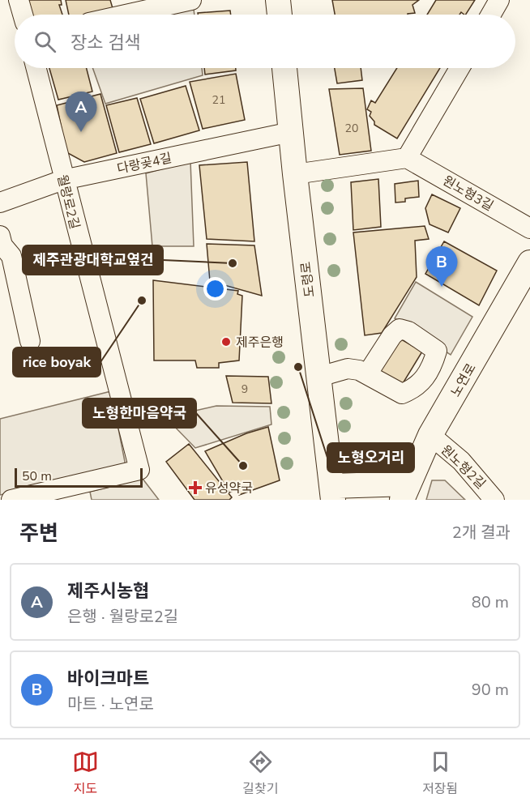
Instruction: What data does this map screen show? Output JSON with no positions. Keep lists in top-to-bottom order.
{
  "streets": {
    "main road": ["도령로", "노연로"],
    "street": [
      "다랑곶4길",
      "원노형3길",
      "월랑로2길",
      "원노형2길"
    ]
  },
  "crossings": [
    ["다랑곶4길", "월랑로2길"],
    ["다랑곶4길", "도령로"],
    ["노연로", "원노형2길"]
  ],
  "places": {
    "other": [
      "제주관광대학교옆건",
      "rice boyak",
      "제주은행",
      "노형오거리",
      "노형한마음약국"
    ],
    "health": ["유성약국"]
  },
  "house_numbers": ["21", "20", "9"],
  "scale_bar": "50 m",
  "page": {
    "search": "장소 검색",
    "pins": ["A", "B"],
    "scale": "50 m",
    "heading": ["주변", "2개 결과"],
    "list": [
      {
        "mark": "A",
        "name": "제주시농협",
        "note": "은행 · 월랑로2길",
        "value": "80 m"
      },
      {
        "mark": "B",
        "name": "바이크마트",
        "note": "마트 · 노연로",
        "value": "90 m"
      }
    ],
    "nav": ["지도", "길찾기", "저장됨"]
  }
}
